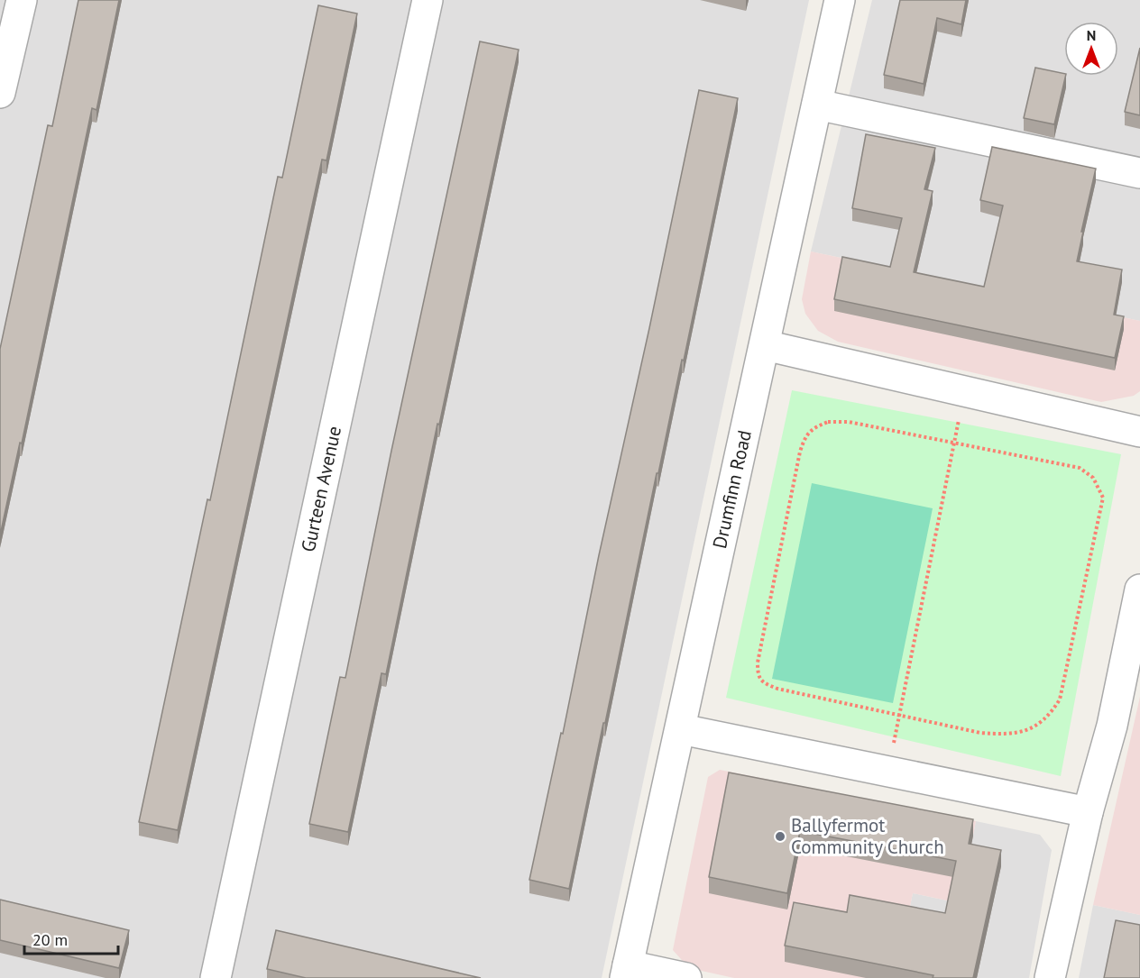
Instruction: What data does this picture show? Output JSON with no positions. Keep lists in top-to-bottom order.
{
  "streets": {
    "street": ["Drumfinn Road", "Gurteen Avenue"]
  },
  "places": ["Ballyfermot Community Church"],
  "scale_bar": "20 m",
  "north": "top"
}
